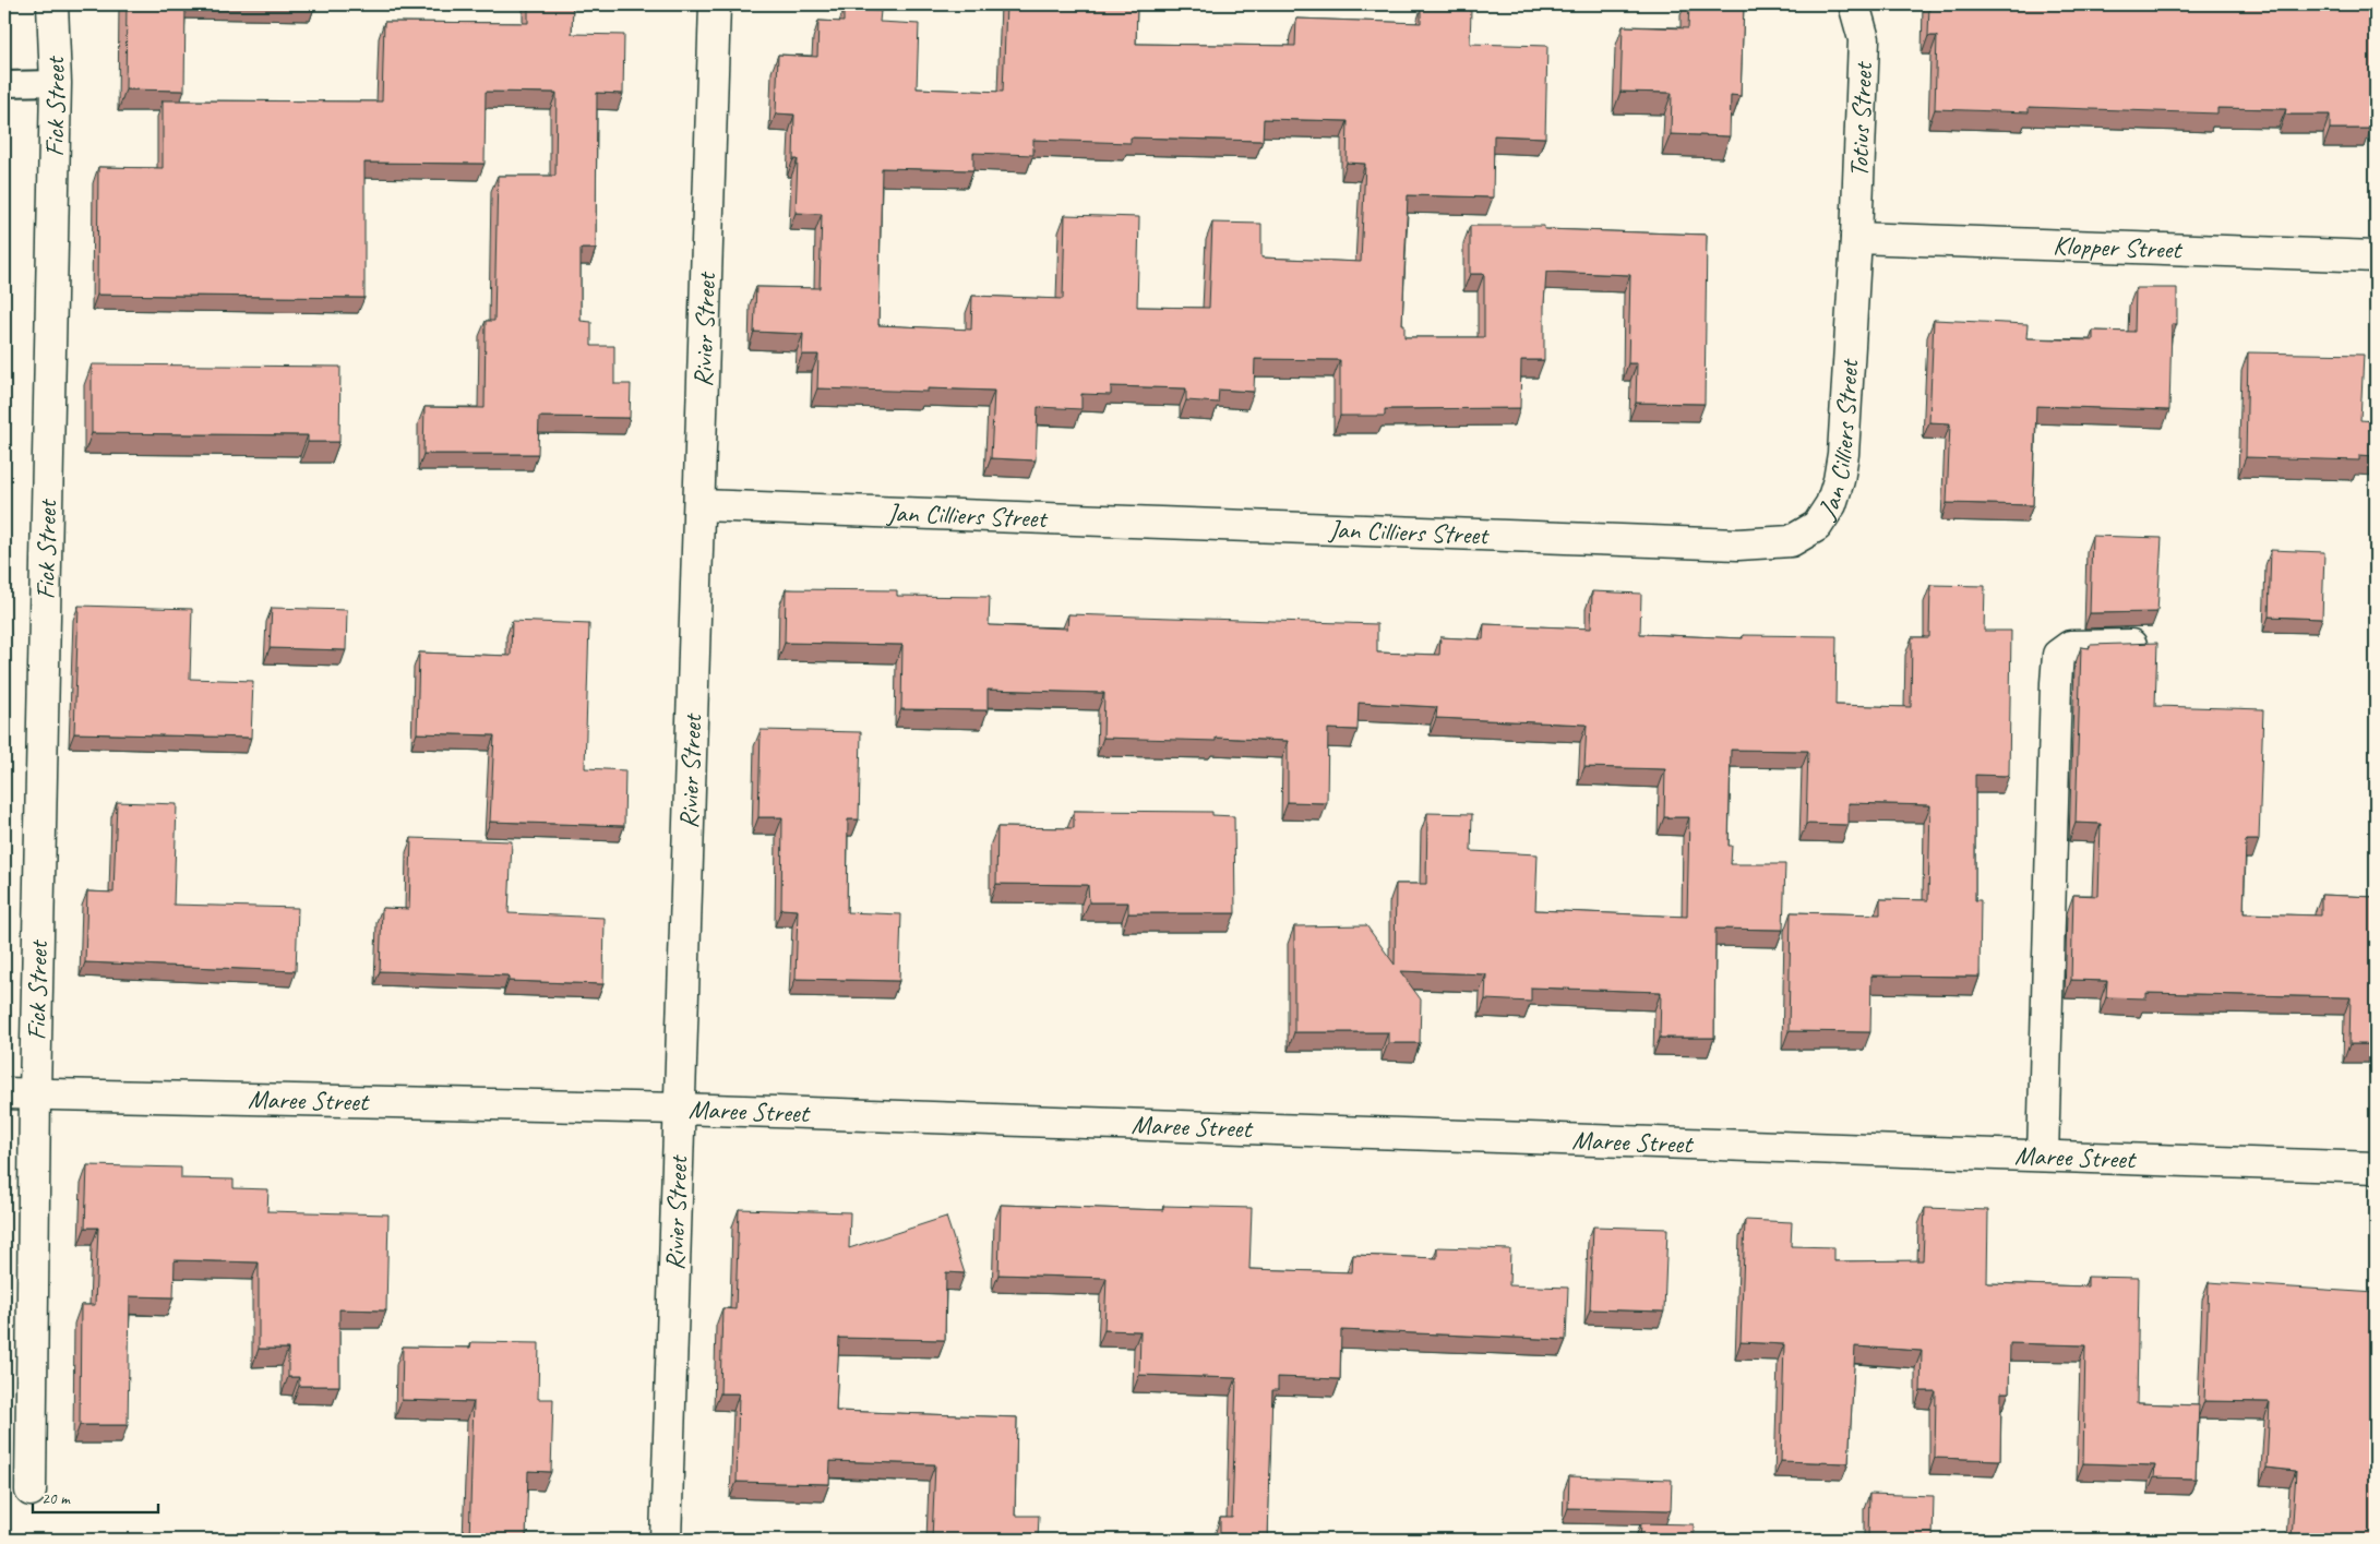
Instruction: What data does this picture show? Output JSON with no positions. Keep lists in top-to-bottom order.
{
  "streets": {
    "street": [
      "Fick Street",
      "Totius Street",
      "Klopper Street",
      "Rivier Street",
      "Jan Cilliers Street",
      "Maree Street"
    ]
  },
  "crossings": [
    ["Fick Street", "Maree Street"],
    ["Totius Street", "Klopper Street"],
    ["Totius Street", "Jan Cilliers Street"],
    ["Klopper Street", "Jan Cilliers Street"],
    ["Rivier Street", "Jan Cilliers Street"],
    ["Rivier Street", "Maree Street"]
  ],
  "scale_bar": "20 m"
}
